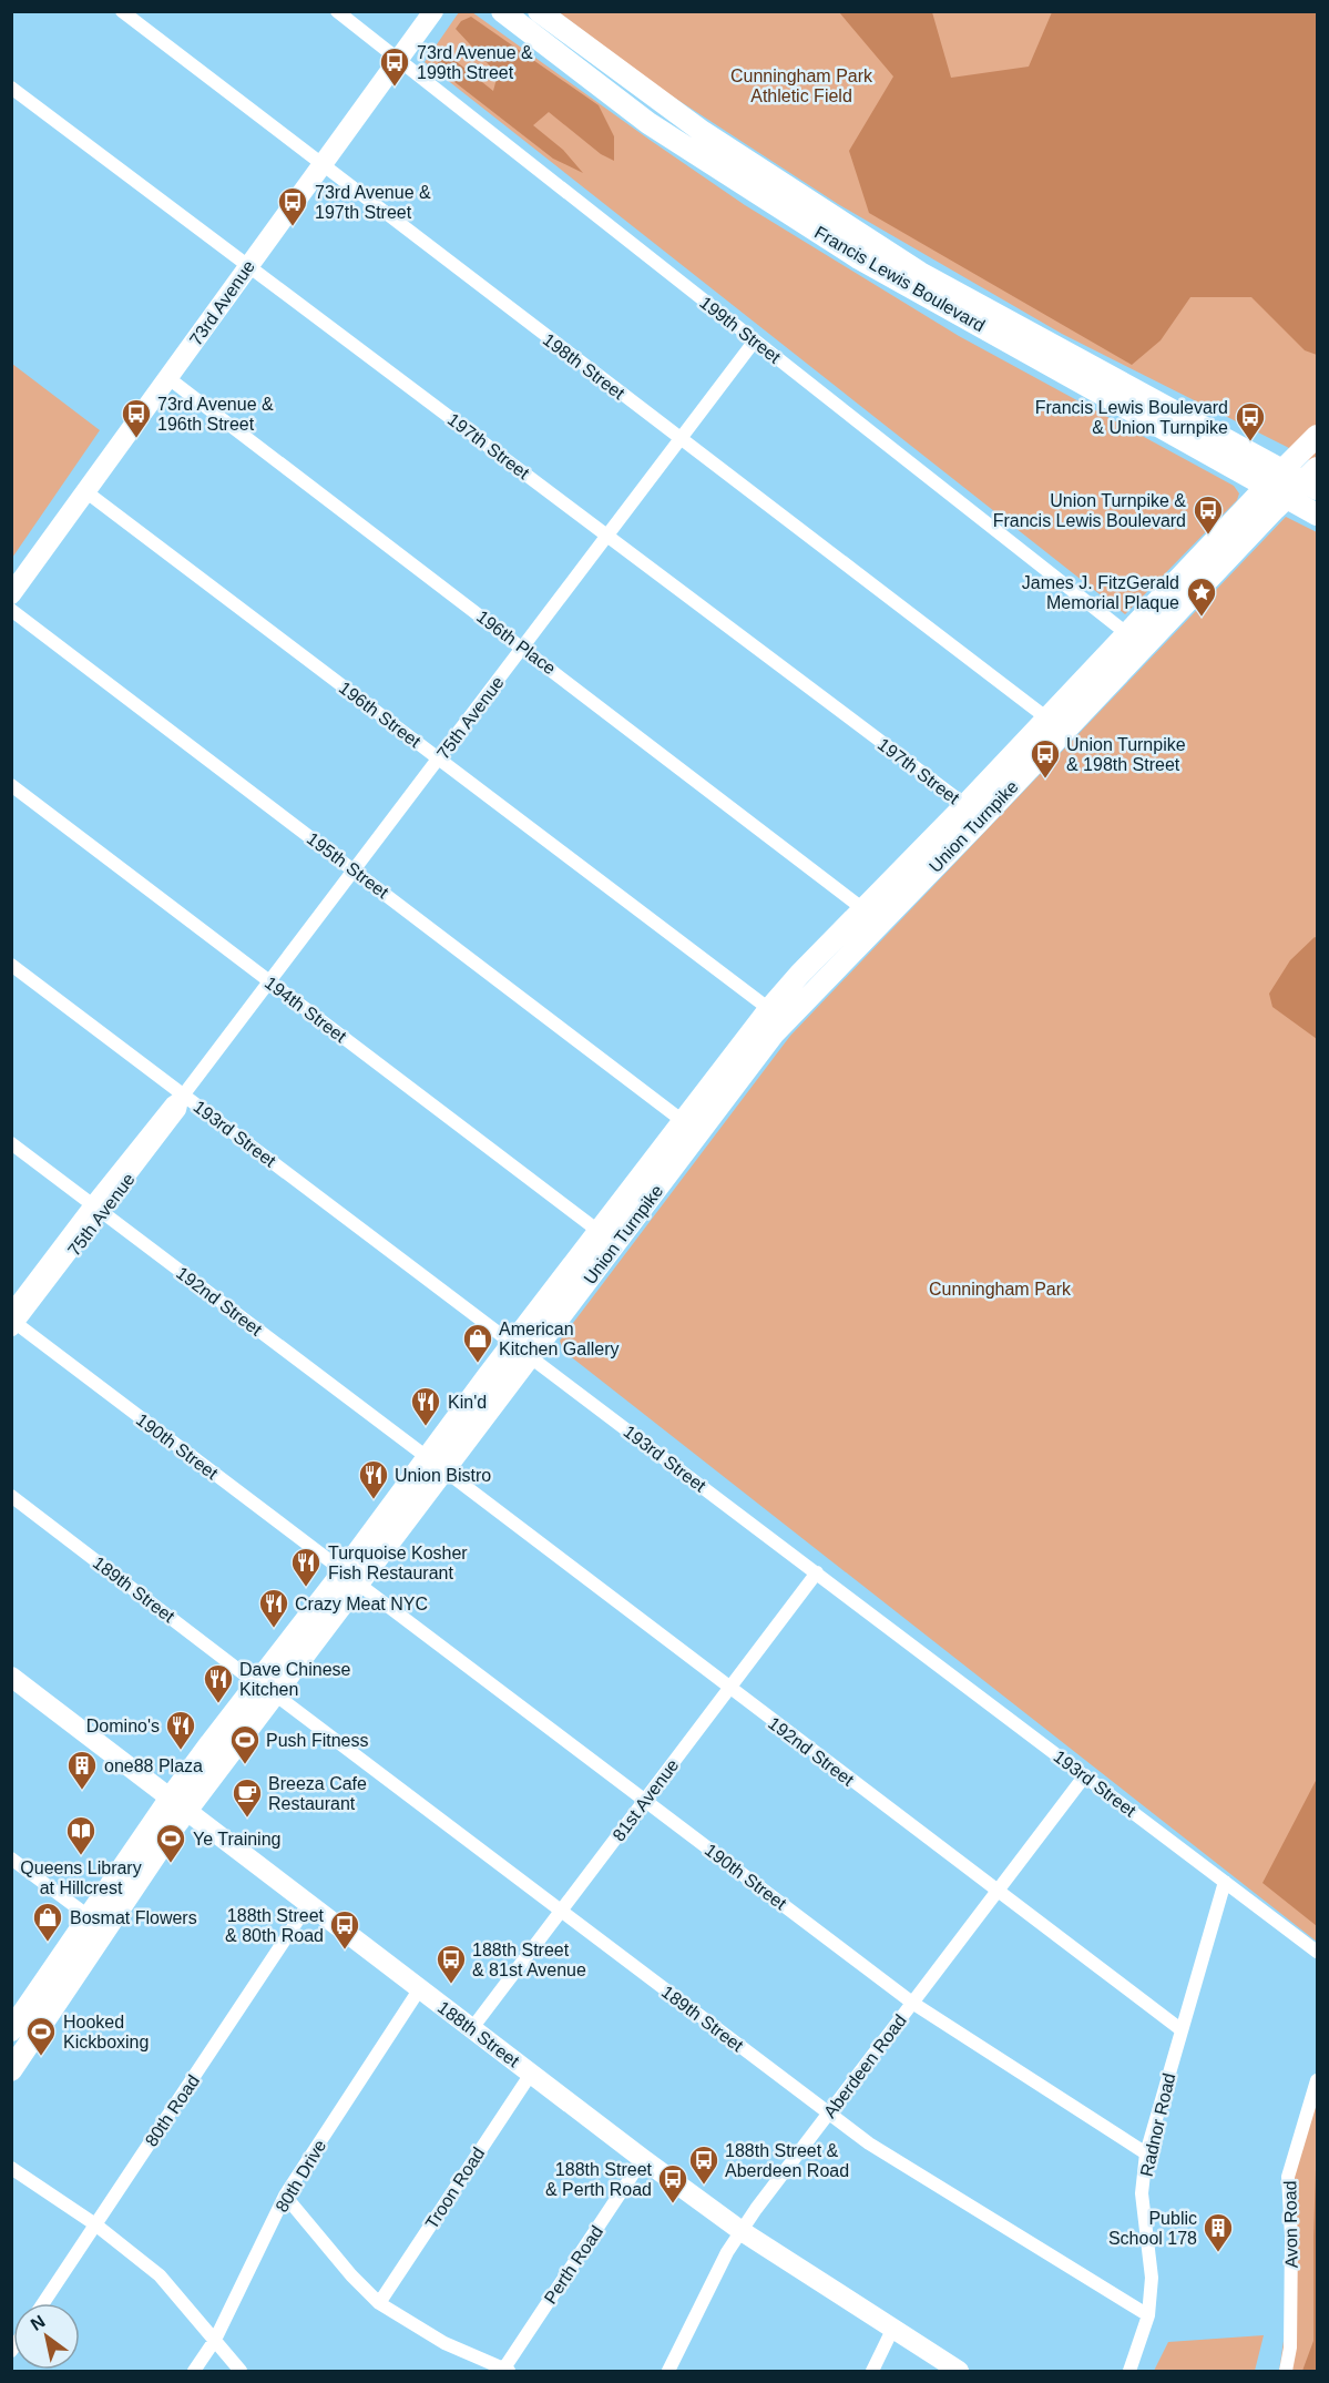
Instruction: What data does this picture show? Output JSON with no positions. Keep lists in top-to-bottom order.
{
  "streets": {
    "main road": ["Francis Lewis Boulevard", "Union Turnpike"],
    "street": [
      "73rd Avenue",
      "199th Street",
      "198th Street",
      "197th Street",
      "196th Place",
      "196th Street",
      "75th Avenue",
      "195th Street",
      "194th Street",
      "193rd Street",
      "192nd Street",
      "190th Street",
      "189th Street",
      "81st Avenue",
      "188th Street",
      "Aberdeen Road",
      "80th Road",
      "Radnor Road",
      "80th Drive",
      "Troon Road",
      "Avon Road",
      "Perth Road"
    ]
  },
  "crossings": [
    ["Francis Lewis Boulevard", "Union Turnpike"],
    ["73rd Avenue", "199th Street"],
    ["73rd Avenue", "198th Street"],
    ["73rd Avenue", "197th Street"],
    ["73rd Avenue", "196th Place"],
    ["73rd Avenue", "196th Street"],
    ["199th Street", "75th Avenue"],
    ["199th Street", "Union Turnpike"],
    ["198th Street", "75th Avenue"],
    ["198th Street", "Union Turnpike"],
    ["197th Street", "75th Avenue"],
    ["197th Street", "Union Turnpike"],
    ["196th Place", "75th Avenue"],
    ["196th Place", "Union Turnpike"],
    ["196th Street", "75th Avenue"],
    ["196th Street", "Union Turnpike"],
    ["75th Avenue", "195th Street"],
    ["75th Avenue", "194th Street"],
    ["75th Avenue", "193rd Street"],
    ["75th Avenue", "192nd Street"],
    ["75th Avenue", "190th Street"],
    ["Union Turnpike", "195th Street"],
    ["Union Turnpike", "194th Street"],
    ["Union Turnpike", "193rd Street"],
    ["Union Turnpike", "192nd Street"],
    ["Union Turnpike", "190th Street"],
    ["Union Turnpike", "189th Street"],
    ["Union Turnpike", "188th Street"],
    ["193rd Street", "81st Avenue"],
    ["193rd Street", "Aberdeen Road"],
    ["193rd Street", "Radnor Road"],
    ["192nd Street", "81st Avenue"],
    ["192nd Street", "Aberdeen Road"],
    ["192nd Street", "Radnor Road"],
    ["190th Street", "81st Avenue"],
    ["190th Street", "Aberdeen Road"],
    ["190th Street", "Radnor Road"],
    ["189th Street", "81st Avenue"],
    ["189th Street", "Aberdeen Road"],
    ["189th Street", "Radnor Road"],
    ["81st Avenue", "188th Street"],
    ["188th Street", "Aberdeen Road"],
    ["188th Street", "80th Road"],
    ["188th Street", "80th Drive"],
    ["188th Street", "Troon Road"],
    ["188th Street", "Perth Road"]
  ],
  "parks": ["Cunningham Park Athletic Field", "Cunningham Park"],
  "places": {
    "bus stop": [
      "73rd Avenue & 199th Street",
      "73rd Avenue & 197th Street",
      "73rd Avenue & 196th Street",
      "Francis Lewis Boulevard & Union Turnpike",
      "Union Turnpike & Francis Lewis Boulevard",
      "Union Turnpike & 198th Street",
      "188th Street & 80th Road",
      "188th Street & 81st Avenue",
      "188th Street & Aberdeen Road",
      "188th Street & Perth Road"
    ],
    "place": ["James J. FitzGerald Memorial Plaque"],
    "shop": ["American Kitchen Gallery", "Bosmat Flowers"],
    "restaurant": [
      "Kin'd",
      "Union Bistro",
      "Turquoise Kosher Fish Restaurant",
      "Crazy Meat NYC",
      "Dave Chinese Kitchen",
      "Domino's"
    ],
    "sports": ["Push Fitness", "Ye Training", "Hooked Kickboxing"],
    "building": ["one88 Plaza", "Public School 178"],
    "cafe": ["Breeza Cafe Restaurant"],
    "library": ["Queens Library at Hillcrest"]
  },
  "north": "top left"
}
